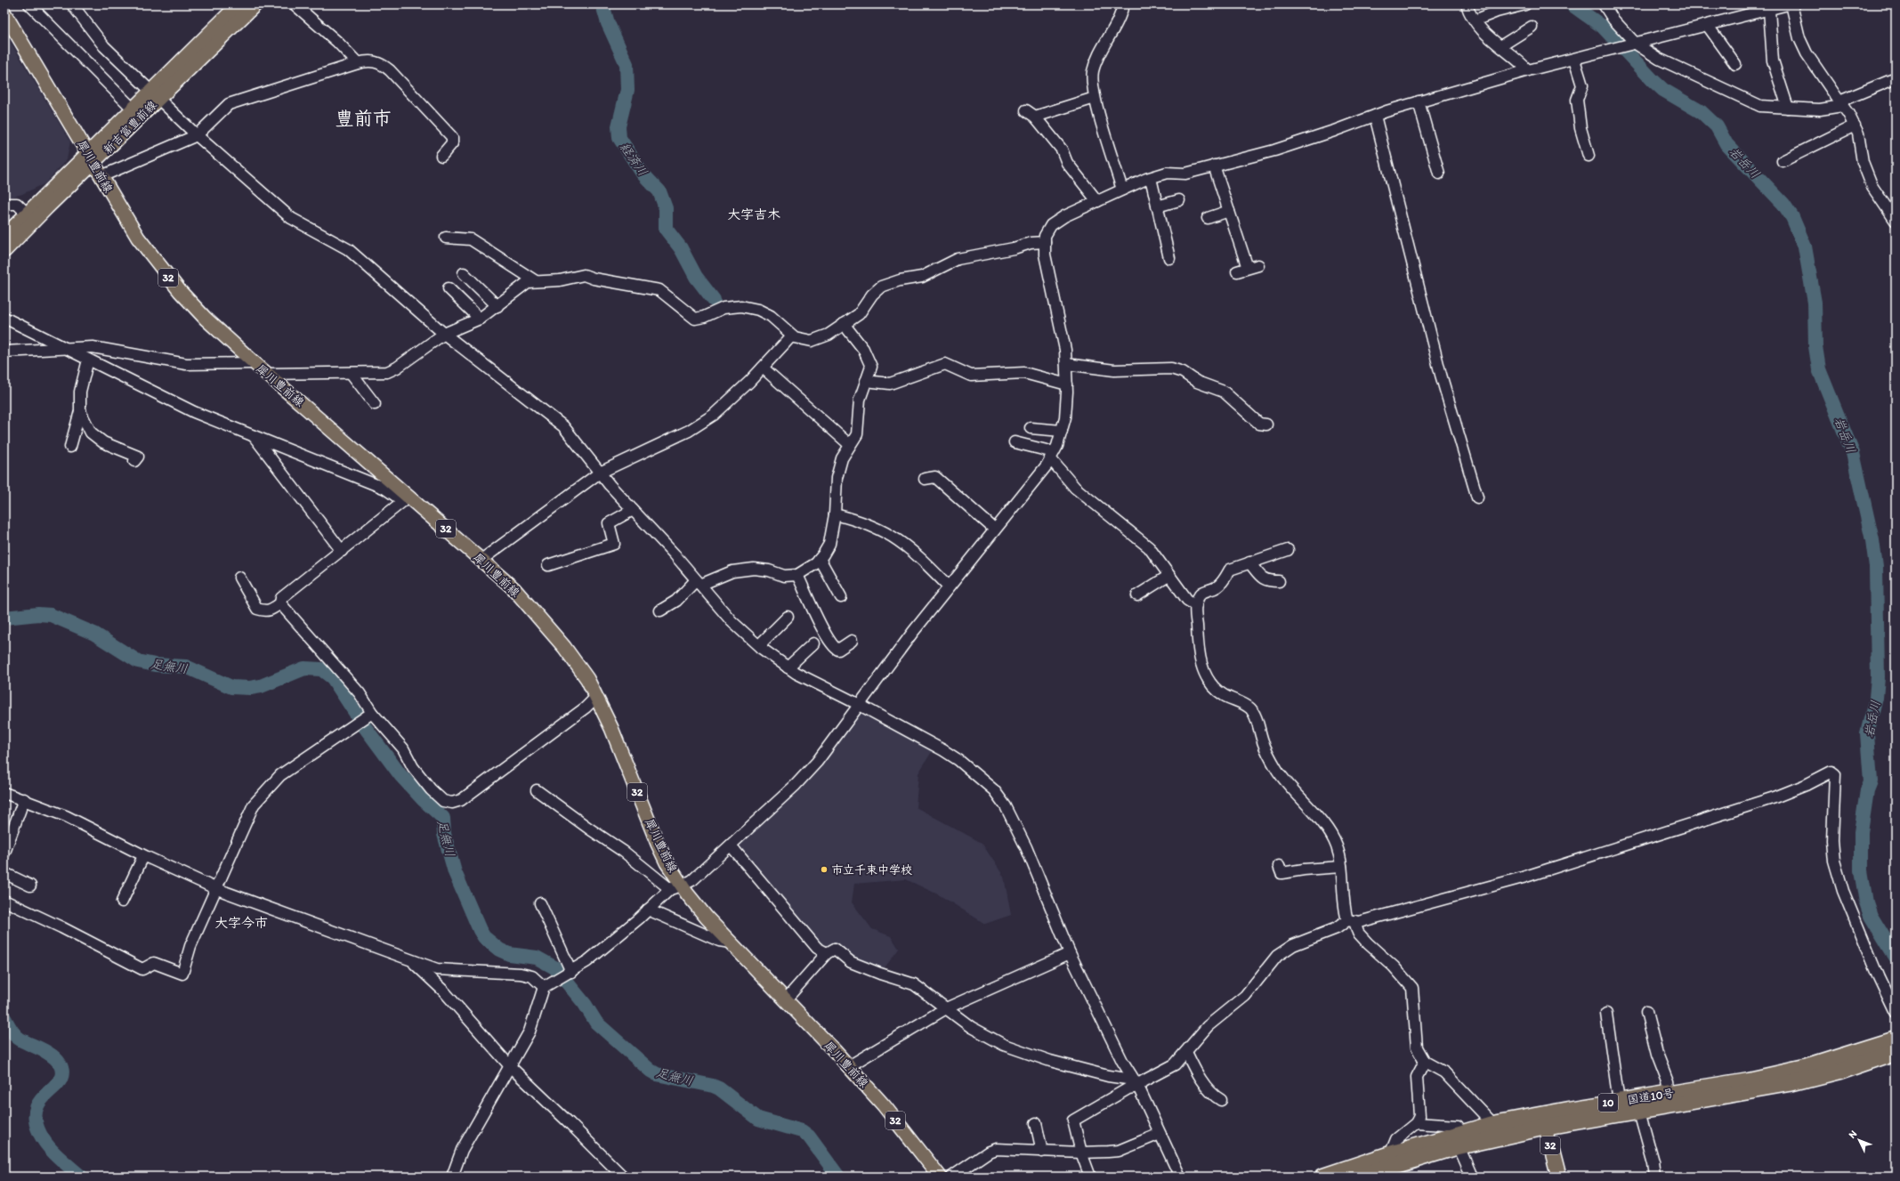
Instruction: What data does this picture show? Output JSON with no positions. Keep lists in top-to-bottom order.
{
  "streets": {
    "highway": ["国道10号", "10"],
    "main road": ["新吉富豊前線", "犀川豊前線", "32"]
  },
  "crossings": [
    ["新吉富豊前線", "犀川豊前線"],
    ["32", "国道10号"]
  ],
  "districts": ["豊前市", "大字吉木", "大字今市"],
  "water": ["経済川", "岩岳川", "足無川"],
  "places": ["市立千束中学校"],
  "north": "top left"
}
